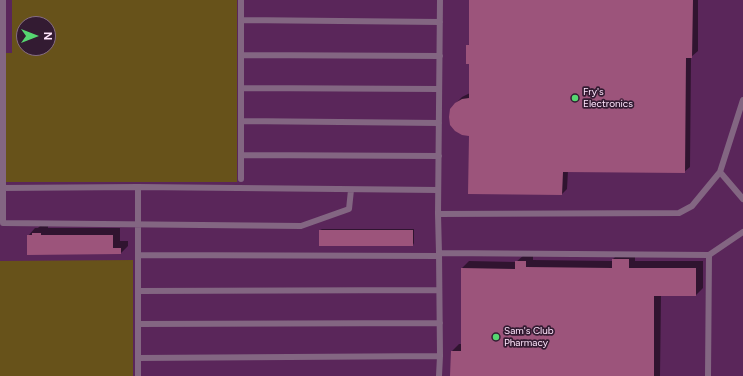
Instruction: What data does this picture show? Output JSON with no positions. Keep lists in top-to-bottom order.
{
  "places": ["Fry's Electronics", "Sam's Club Pharmacy"],
  "north": "right"
}
